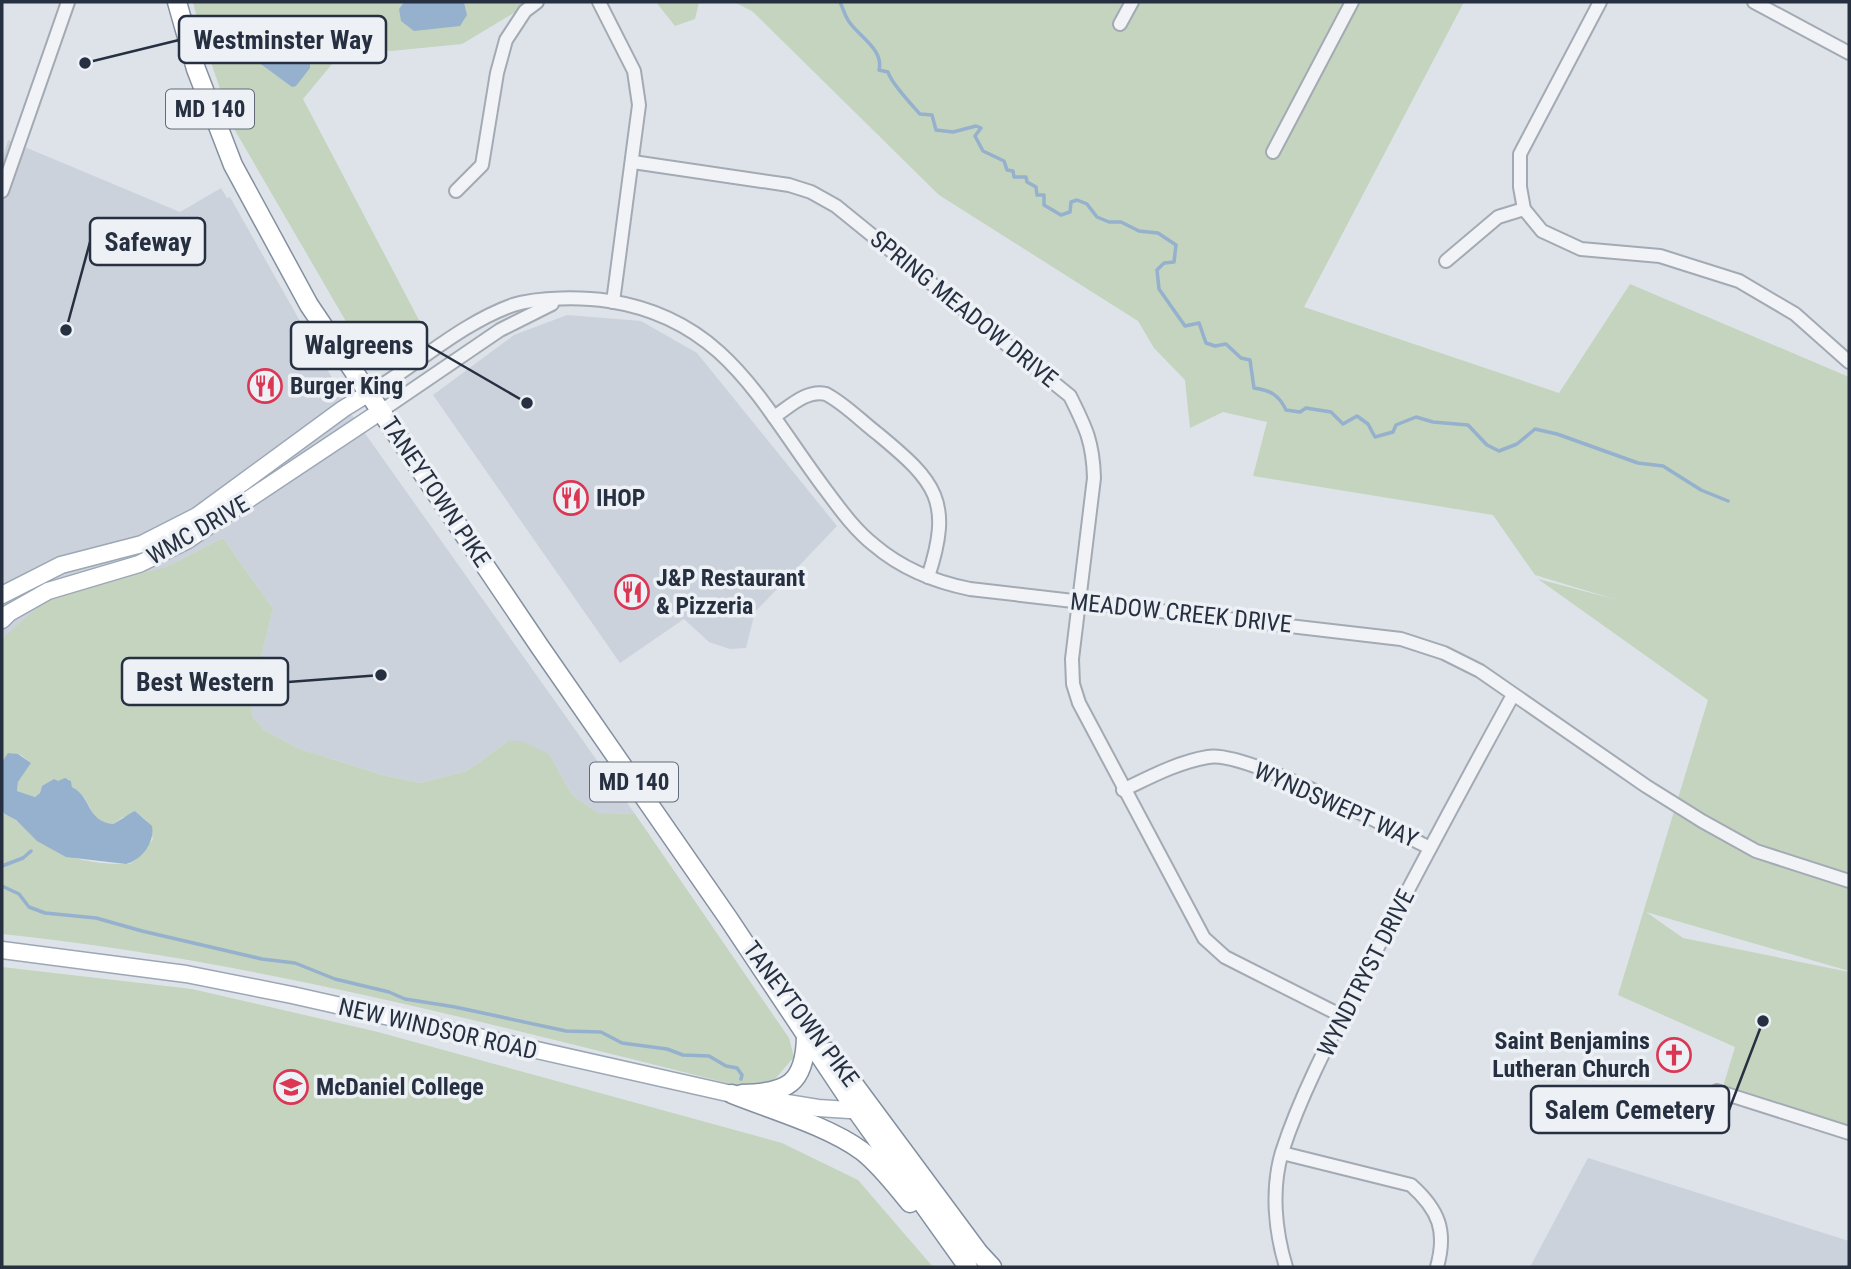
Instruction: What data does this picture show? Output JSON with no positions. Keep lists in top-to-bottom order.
{
  "streets": {
    "highway": ["MD 140", "TANEYTOWN PIKE"],
    "main road": ["WMC DRIVE", "NEW WINDSOR ROAD"],
    "street": [
      "SPRING MEADOW DRIVE",
      "MEADOW CREEK DRIVE",
      "WYNDSWEPT WAY",
      "WYNDTRYST DRIVE"
    ]
  },
  "crossings": [
    ["MD 140", "TANEYTOWN PIKE"],
    ["MD 140", "NEW WINDSOR ROAD"],
    ["SPRING MEADOW DRIVE", "MEADOW CREEK DRIVE"],
    ["SPRING MEADOW DRIVE", "WYNDSWEPT WAY"],
    ["SPRING MEADOW DRIVE", "WYNDTRYST DRIVE"],
    ["TANEYTOWN PIKE", "WMC DRIVE"],
    ["TANEYTOWN PIKE", "MEADOW CREEK DRIVE"],
    ["TANEYTOWN PIKE", "NEW WINDSOR ROAD"],
    ["WMC DRIVE", "MEADOW CREEK DRIVE"],
    ["MEADOW CREEK DRIVE", "WYNDTRYST DRIVE"],
    ["WYNDSWEPT WAY", "WYNDTRYST DRIVE"]
  ],
  "places": {
    "other": [
      "Westminster Way",
      "Safeway",
      "Walgreens",
      "Best Western",
      "Salem Cemetery"
    ],
    "restaurant": ["Burger King", "IHOP", "J&P Restaurant & Pizzeria"],
    "church": ["Saint Benjamins Lutheran Church"],
    "school or university": ["McDaniel College"]
  }
}
